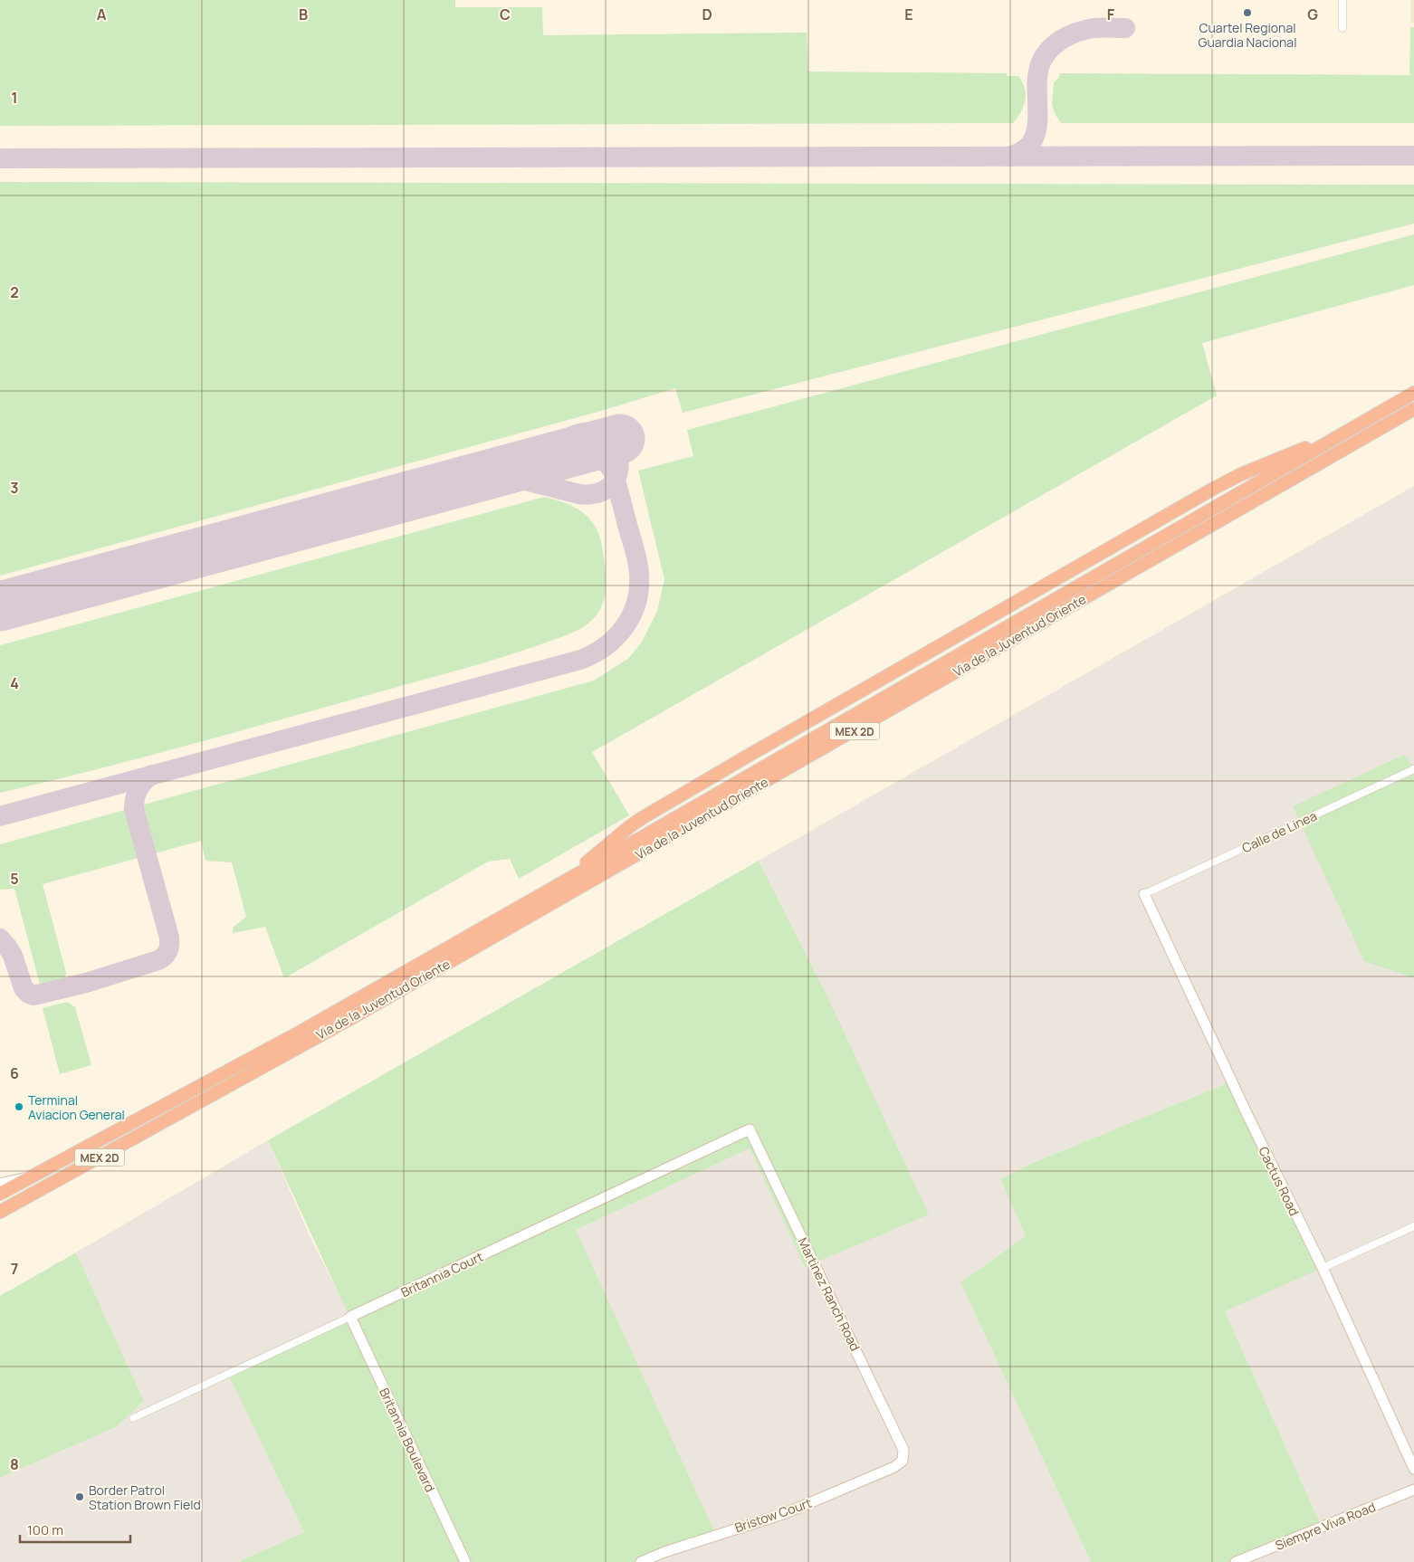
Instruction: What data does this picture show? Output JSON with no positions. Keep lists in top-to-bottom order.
{
  "streets": {
    "highway": ["Via de la Juventud Oriente", "MEX 2D"],
    "street": [
      "Calle de Linea",
      "Cactus Road",
      "Britannia Court",
      "Martinez Ranch Road",
      "Britannia Boulevard",
      "Bristow Court",
      "Siempre Viva Road"
    ]
  },
  "crossings": [
    ["Calle de Linea", "Cactus Road"],
    ["Britannia Court", "Martinez Ranch Road"],
    ["Britannia Court", "Britannia Boulevard"],
    ["Martinez Ranch Road", "Bristow Court"]
  ],
  "places": ["Cuartel Regional Guardia Nacional", "Terminal Aviacion General", "Border Patrol Station Brown Field"],
  "scale_bar": "100 m",
  "grid": {
    "columns": [
      "A",
      "B",
      "C",
      "D",
      "E",
      "F",
      "G"
    ],
    "rows": [
      "1",
      "2",
      "3",
      "4",
      "5",
      "6",
      "7",
      "8"
    ]
  }
}
